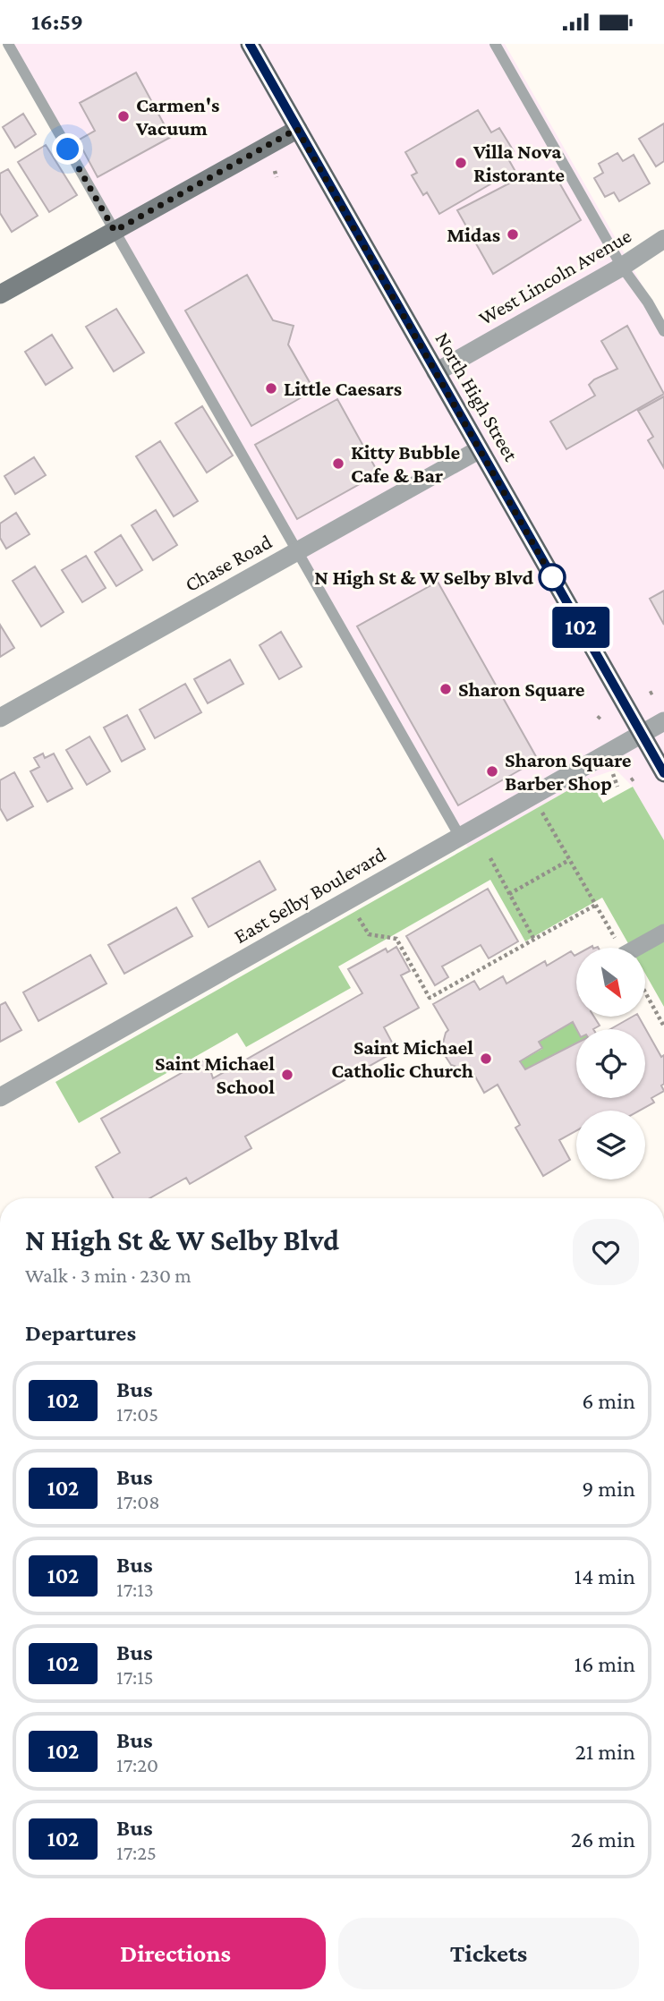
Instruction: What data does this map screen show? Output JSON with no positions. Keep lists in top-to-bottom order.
{
  "streets": {
    "main road": ["North High Street"],
    "street": ["West Lincoln Avenue", "Chase Road", "East Selby Boulevard"]
  },
  "crossings": [
    ["West Lincoln Avenue", "North High Street"],
    ["North High Street", "Chase Road"],
    ["North High Street", "East Selby Boulevard"]
  ],
  "places": [
    "Carmen's Vacuum",
    "Villa Nova Ristorante",
    "Midas",
    "Little Caesars",
    "Kitty Bubble Cafe & Bar",
    "N High St & W Selby Blvd",
    "Sharon Square",
    "Sharon Square Barber Shop",
    "Saint Michael Catholic Church",
    "Saint Michael School"
  ],
  "lines": ["bus line 102"],
  "north": "bottom right",
  "page": {
    "status": "16:59",
    "on_map": "102",
    "heading": [
      ["N High St & W Selby Blvd", "Walk · 3 min · 230 m"],
      "Departures"
    ],
    "list": [
      {
        "mark": "102",
        "name": "Bus",
        "note": "17:05",
        "value": "6 min"
      },
      {
        "mark": "102",
        "name": "Bus",
        "note": "17:08",
        "value": "9 min"
      },
      {
        "mark": "102",
        "name": "Bus",
        "note": "17:13",
        "value": "14 min"
      },
      {
        "mark": "102",
        "name": "Bus",
        "note": "17:15",
        "value": "16 min"
      },
      {
        "mark": "102",
        "name": "Bus",
        "note": "17:20",
        "value": "21 min"
      },
      {
        "mark": "102",
        "name": "Bus",
        "note": "17:25",
        "value": "26 min"
      }
    ],
    "buttons": ["Directions", "Tickets"]
  }
}
